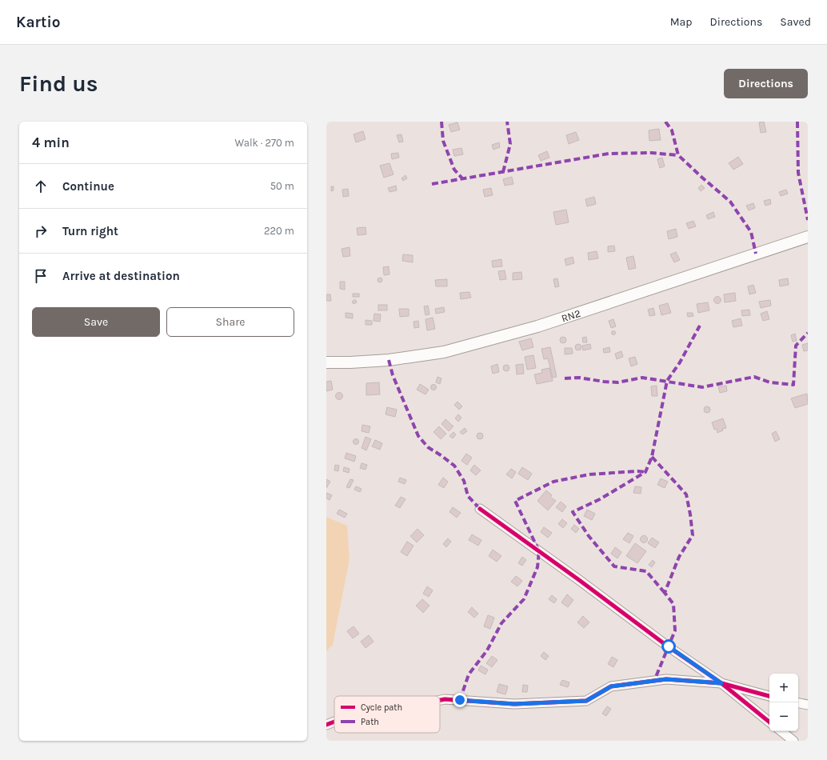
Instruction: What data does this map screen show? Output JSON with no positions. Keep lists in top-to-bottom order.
{
  "streets": {
    "main road": ["RN2"]
  },
  "legend": ["Cycle path", "Path"],
  "page": {
    "header": "Kartio",
    "nav": ["Map", "Directions", "Saved"],
    "buttons": [
      "Directions",
      ["Save", "Share"]
    ],
    "title": "Find us",
    "heading": ["4 min", "Walk · 270 m"],
    "list": [
      ["Continue", "50 m"],
      ["Turn right", "220 m"],
      "Arrive at destination"
    ],
    "map_buttons": ["+", "−"]
  }
}
